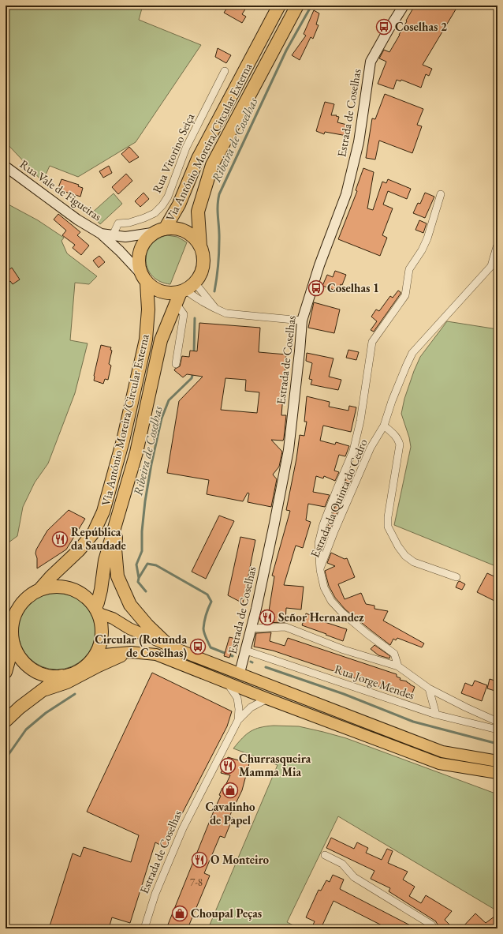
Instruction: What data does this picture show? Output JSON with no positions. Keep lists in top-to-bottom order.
{
  "streets": {
    "highway": ["Via António Moreira/Circular Externa"],
    "street": [
      "Estrada de Coselhas",
      "Rua Vitorino Seiça",
      "Rua Vale de Figueiras",
      "Estrada da Quinta do Cedro",
      "Rua Jorge Mendes"
    ]
  },
  "crossings": [
    ["Estrada de Coselhas", "Rua Jorge Mendes"],
    ["Via António Moreira/Circular Externa", "Rua Vale de Figueiras"],
    ["Rua Vitorino Seiça", "Rua Vale de Figueiras"]
  ],
  "water": ["Ribeira de Coselhas"],
  "places": {
    "bus stop": ["Coselhas 2", "Coselhas 1", "Circular (Rotunda de Coselhas)"],
    "restaurant": [
      "República da Saudade",
      "Señor Hernandez",
      "Churrasqueira Mamma Mia",
      "O Monteiro"
    ],
    "shop": ["Cavalinho de Papel", "Choupal Peças"]
  },
  "house_numbers": ["7-8"]
}
